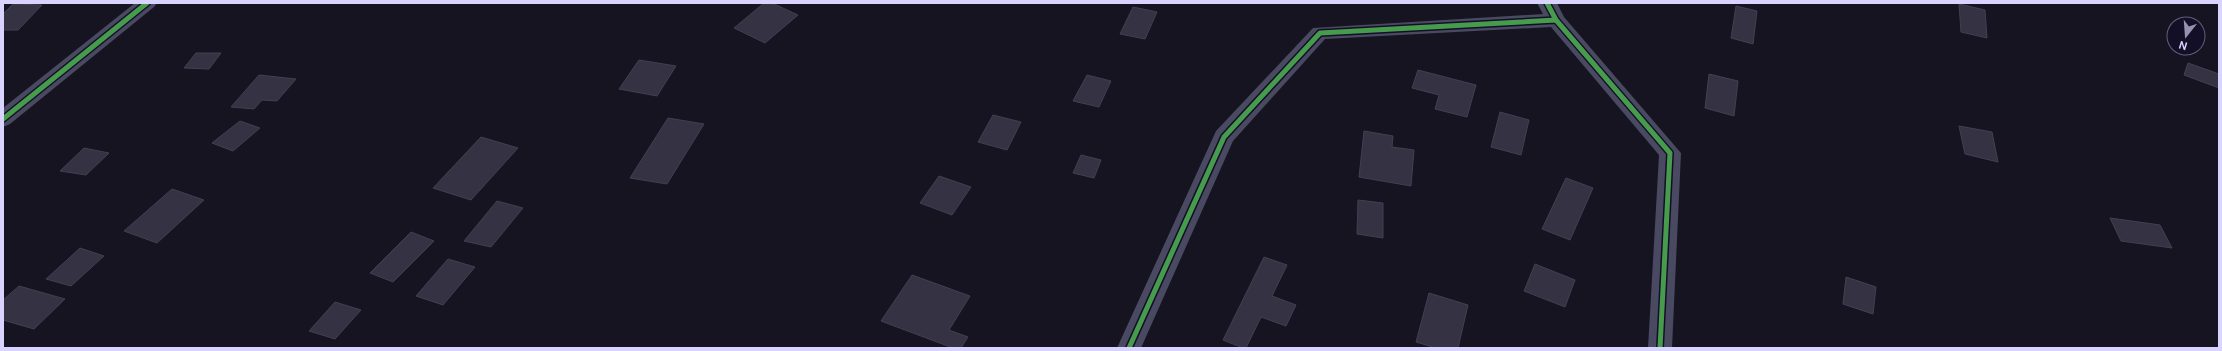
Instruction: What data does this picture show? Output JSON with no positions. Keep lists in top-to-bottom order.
{
  "north": "bottom"
}
